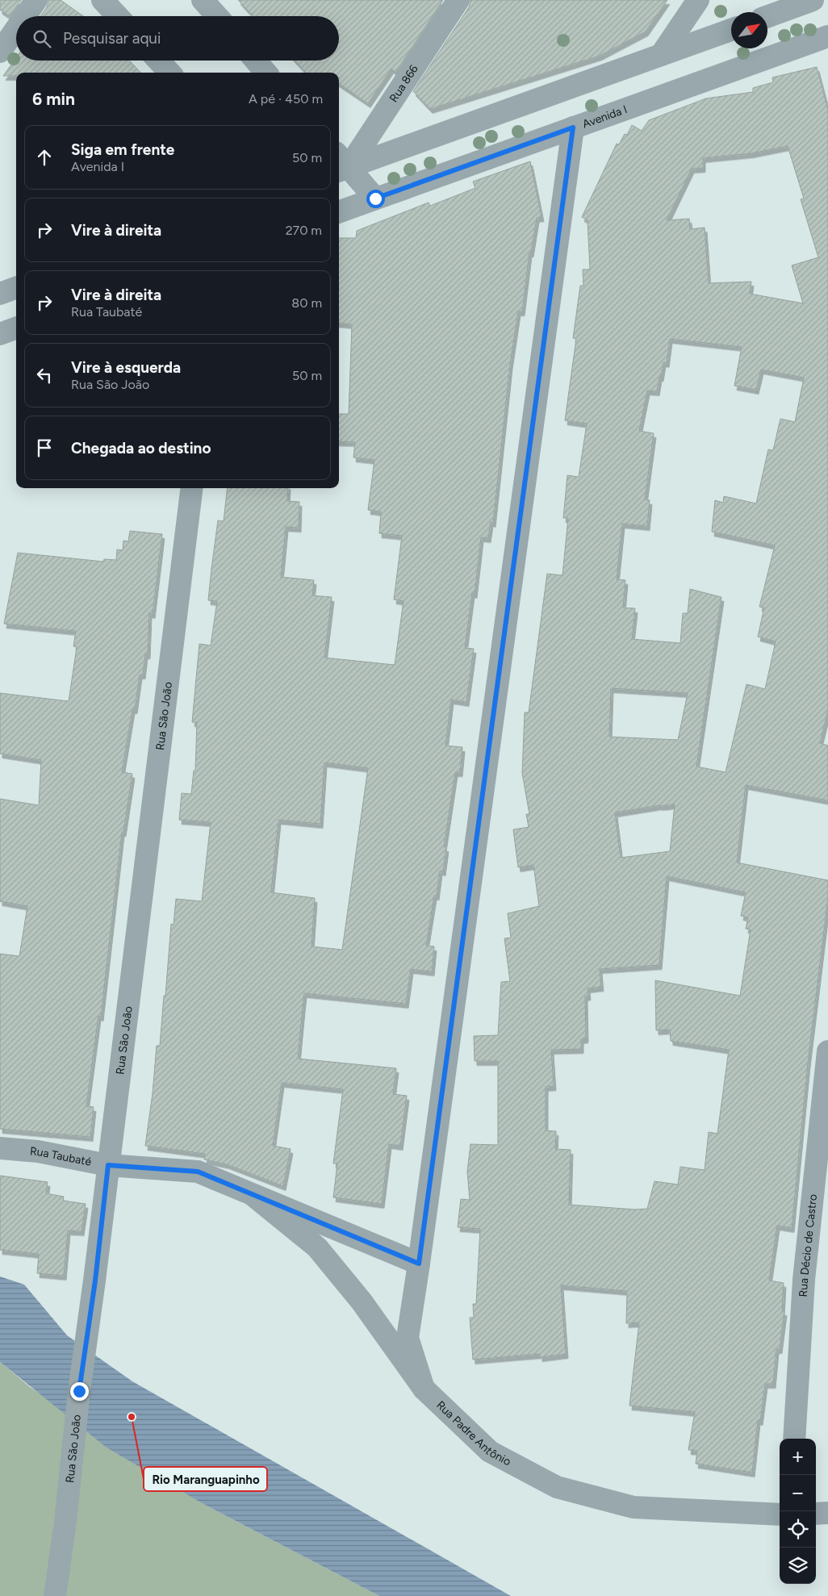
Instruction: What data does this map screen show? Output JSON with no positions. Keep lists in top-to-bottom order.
{
  "streets": {
    "street": [
      "Rua 866",
      "Avenida I",
      "Rua São João",
      "Rua Taubaté",
      "Rua Décio de Castro",
      "Rua Padre Antônio"
    ]
  },
  "crossings": [
    ["Rua São João", "Rua Taubaté"],
    ["Rua Taubaté", "Rua Padre Antônio"]
  ],
  "places": ["Rio Maranguapinho"],
  "north": "top right",
  "page": {
    "search": "Pesquisar aqui",
    "heading": ["6 min", "A pé · 450 m"],
    "list": [
      ["Siga em frente", "Avenida I", "50 m"],
      ["Vire à direita", "270 m"],
      ["Vire à direita", "Rua Taubaté", "80 m"],
      ["Vire à esquerda", "Rua São João", "50 m"],
      "Chegada ao destino"
    ],
    "map_buttons": ["+", "−"]
  }
}
